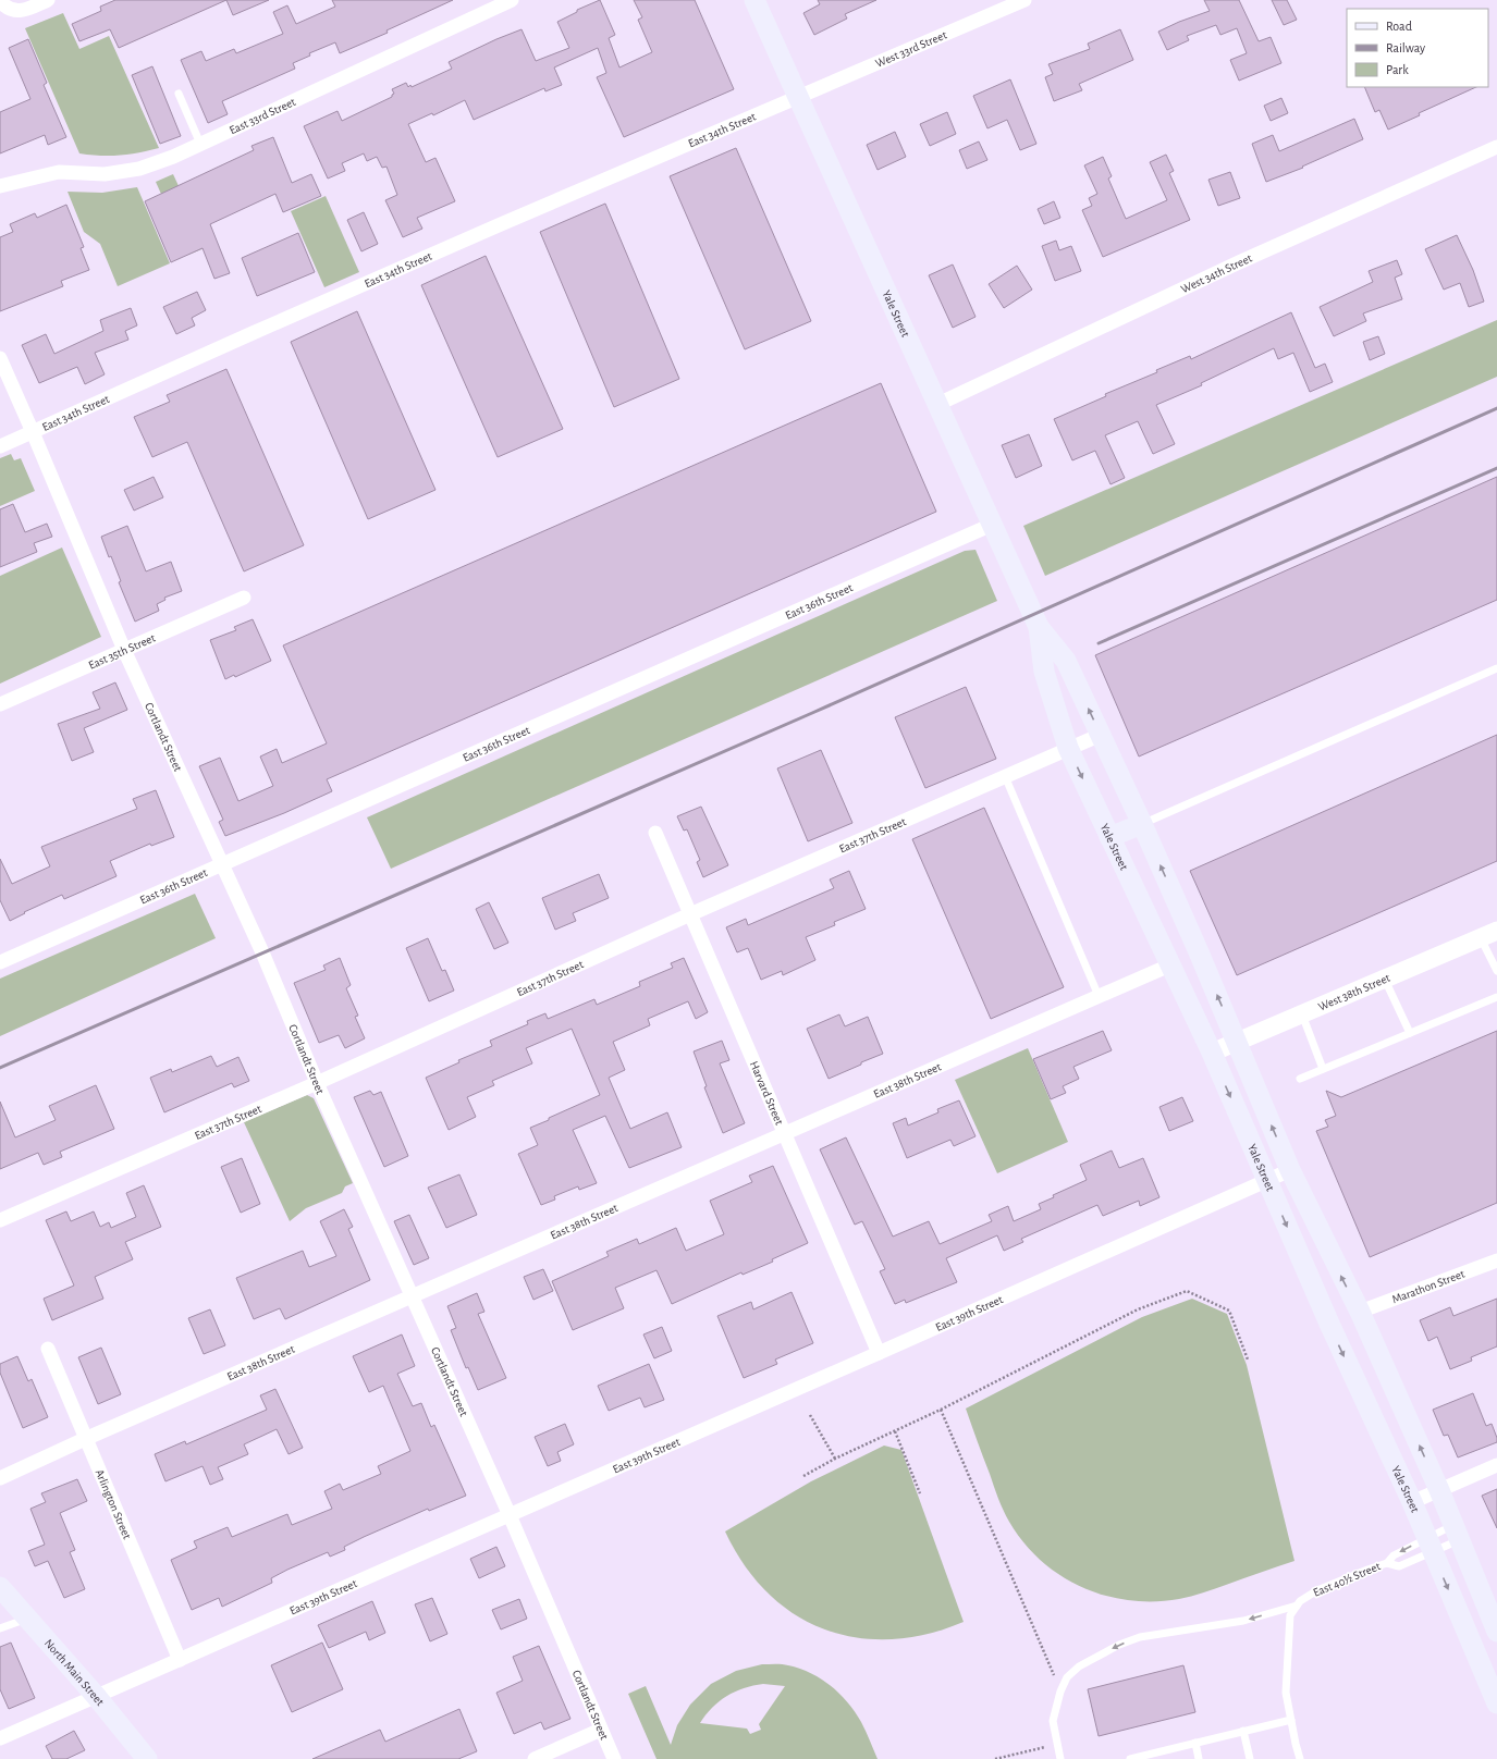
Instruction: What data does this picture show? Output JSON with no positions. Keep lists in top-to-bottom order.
{
  "streets": {
    "main road": ["Yale Street", "North Main Street"],
    "street": [
      "West 33rd Street",
      "East 33rd Street",
      "East 34th Street",
      "West 34th Street",
      "East 36th Street",
      "East 35th Street",
      "Cortlandt Street",
      "East 37th Street",
      "West 38th Street",
      "East 38th Street",
      "Harvard Street",
      "Marathon Street",
      "East 39th Street",
      "Arlington Street"
    ],
    "lane": ["East 40½ Street"]
  },
  "crossings": [
    ["West 33rd Street", "East 34th Street"],
    ["West 33rd Street", "Yale Street"],
    ["East 34th Street", "Yale Street"],
    ["East 34th Street", "Cortlandt Street"],
    ["West 34th Street", "Yale Street"],
    ["Yale Street", "East 36th Street"],
    ["Yale Street", "East 37th Street"],
    ["Yale Street", "West 38th Street"],
    ["Yale Street", "East 38th Street"],
    ["Yale Street", "Marathon Street"],
    ["Yale Street", "East 39th Street"],
    ["Yale Street", "East 40½ Street"],
    ["East 36th Street", "Cortlandt Street"],
    ["East 35th Street", "Cortlandt Street"],
    ["Cortlandt Street", "East 37th Street"],
    ["Cortlandt Street", "East 38th Street"],
    ["Cortlandt Street", "East 39th Street"],
    ["East 37th Street", "Harvard Street"],
    ["East 38th Street", "Harvard Street"],
    ["East 38th Street", "Arlington Street"],
    ["Harvard Street", "East 39th Street"],
    ["East 39th Street", "Arlington Street"],
    ["East 39th Street", "North Main Street"]
  ],
  "legend": ["Road", "Railway", "Park"]
}
